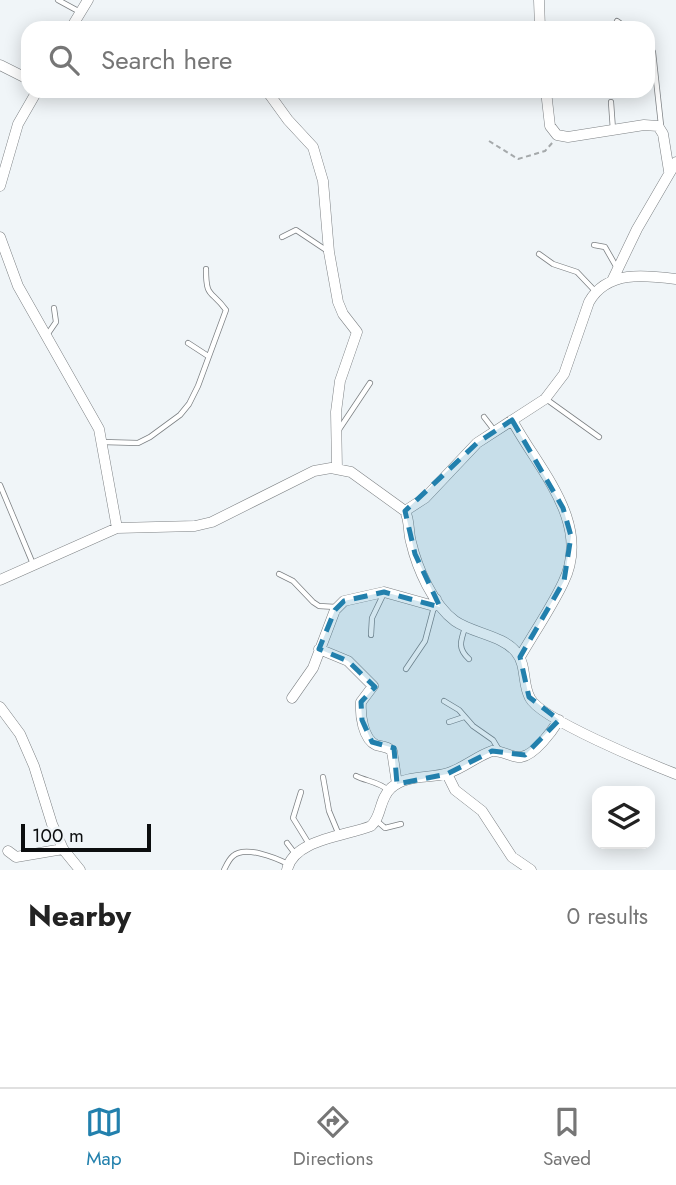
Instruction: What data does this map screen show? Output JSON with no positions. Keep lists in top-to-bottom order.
{
  "scale_bar": "100 m",
  "page": {
    "search": "Search here",
    "scale": "100 m",
    "heading": ["Nearby", "0 results"],
    "nav": ["Map", "Directions", "Saved"]
  }
}
